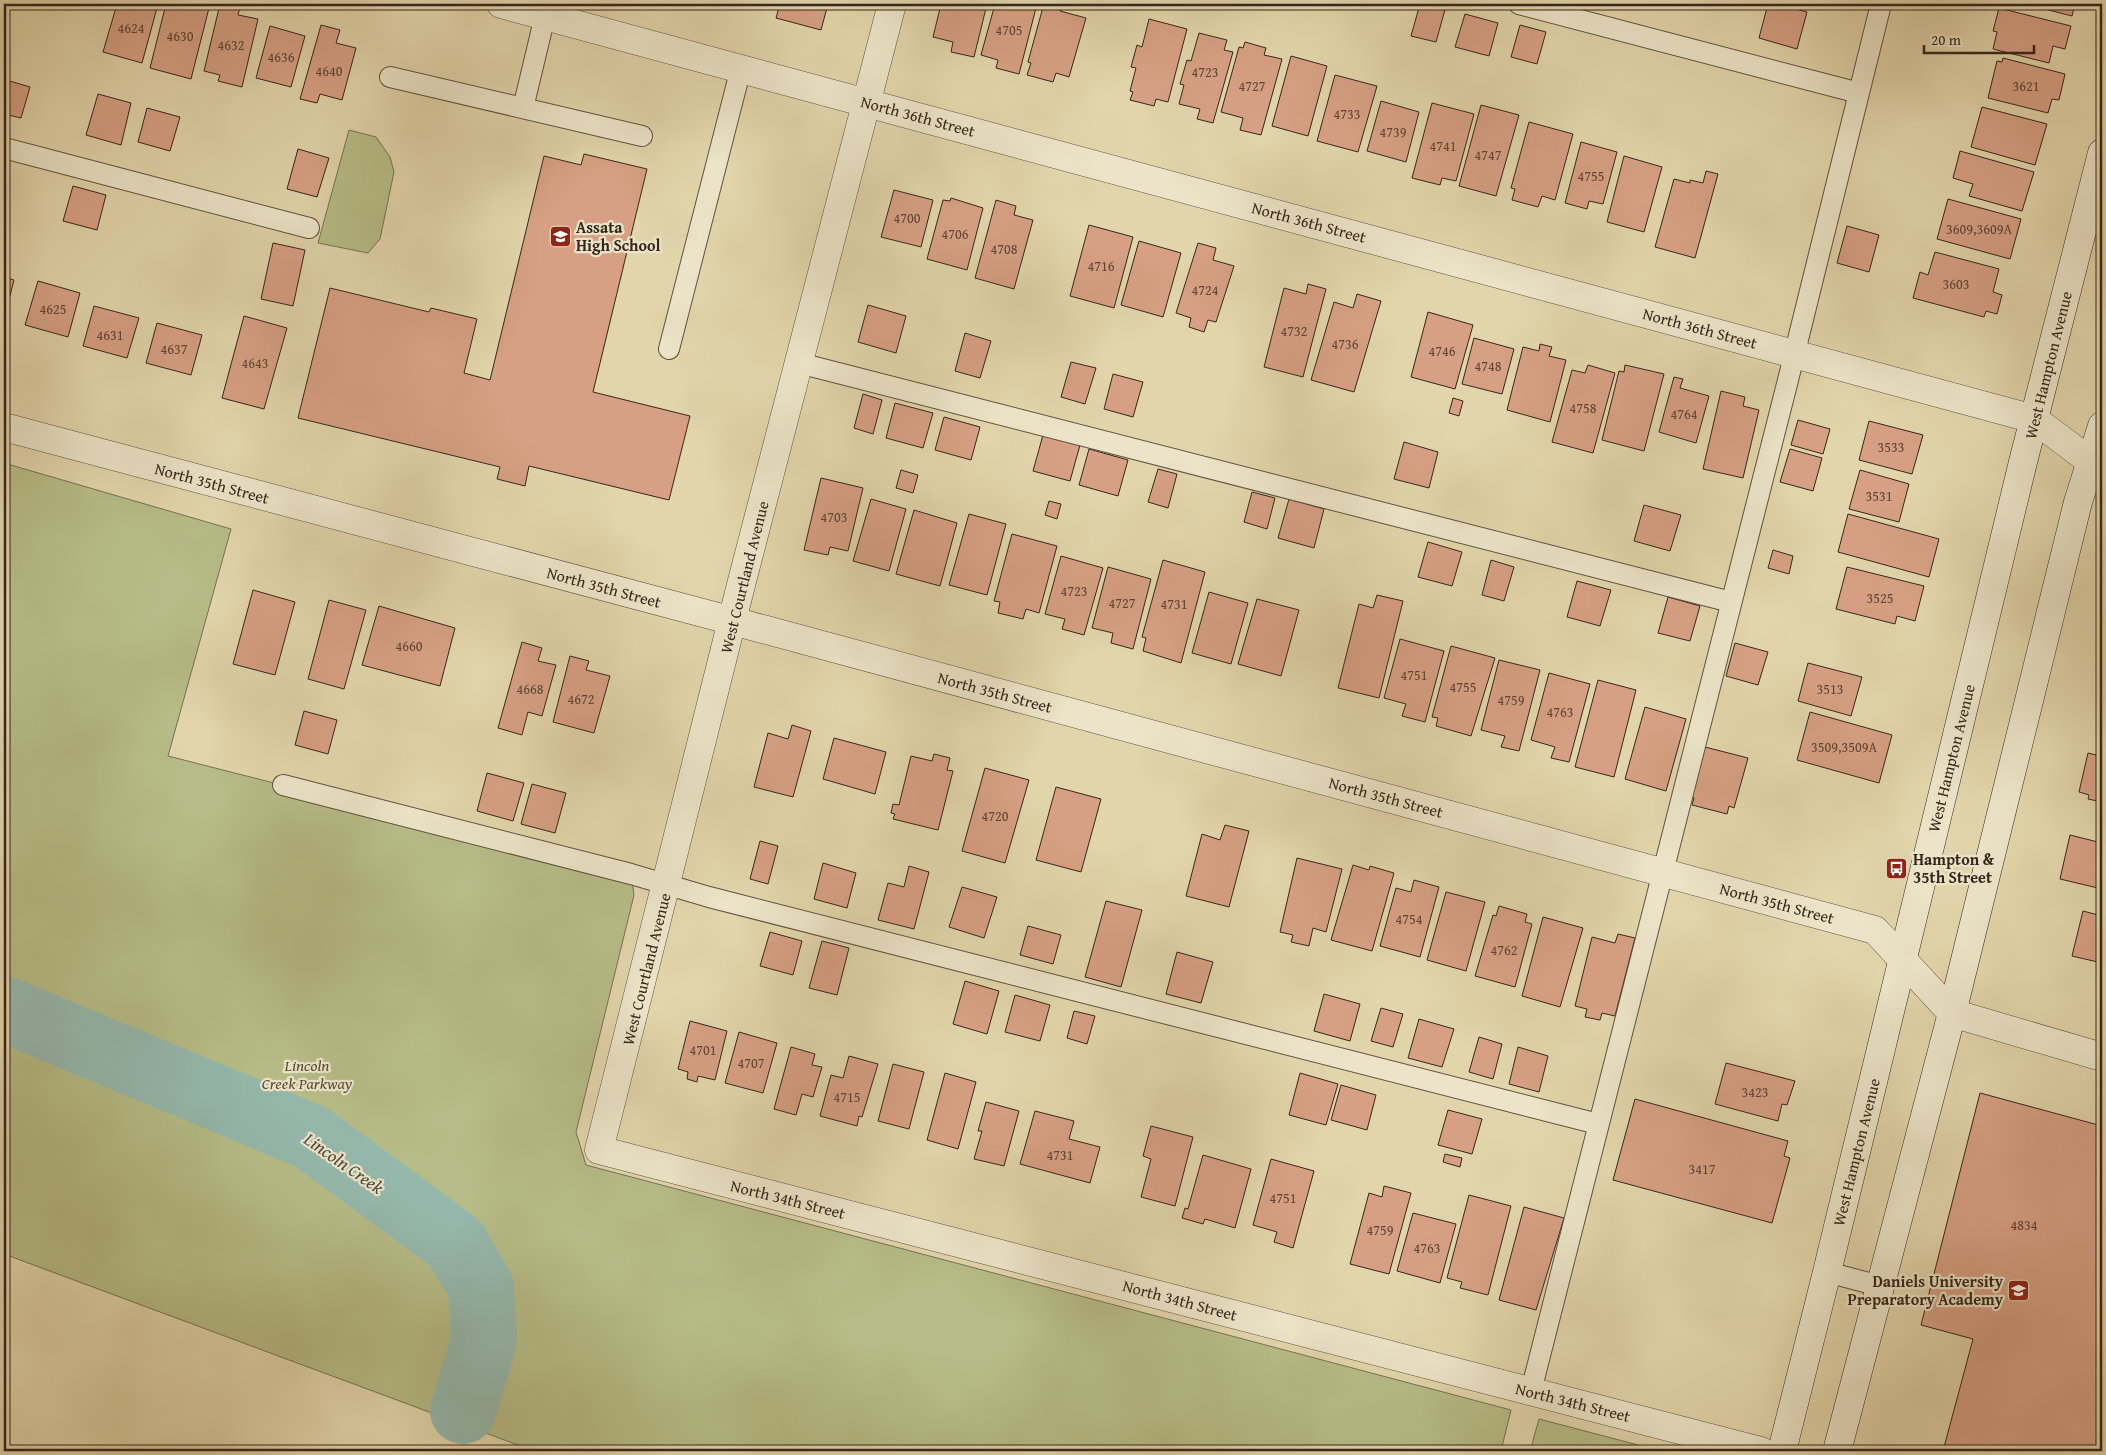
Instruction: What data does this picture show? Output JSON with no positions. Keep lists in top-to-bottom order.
{
  "streets": {
    "street": [
      "North 36th Street",
      "West Hampton Avenue",
      "North 35th Street",
      "West Courtland Avenue",
      "North 34th Street"
    ]
  },
  "crossings": [
    ["North 36th Street", "West Hampton Avenue"],
    ["North 36th Street", "West Courtland Avenue"],
    ["West Hampton Avenue", "North 35th Street"],
    ["North 35th Street", "West Courtland Avenue"],
    ["West Courtland Avenue", "North 34th Street"]
  ],
  "water": ["Lincoln Creek"],
  "parks": ["Lincoln Creek Parkway"],
  "places": {
    "school or university": ["Assata High School", "Daniels University Preparatory Academy"],
    "bus stop": ["Hampton & 35th Street"]
  },
  "house_numbers": [
    "4624",
    "4705",
    "4630",
    "4632",
    "4636",
    "4640",
    "4723",
    "4727",
    "3621",
    "4733",
    "4739",
    "4741",
    "4747",
    "4755",
    "4700",
    "3609,3609A",
    "4706",
    "4708",
    "4716",
    "3603",
    "4724",
    "4625",
    "4732",
    "4631",
    "4736",
    "4637",
    "4746",
    "4643",
    "4748",
    "4758",
    "4764",
    "3533",
    "3531",
    "4703",
    "4723",
    "3525",
    "4727",
    "4731",
    "4660",
    "4751",
    "4755",
    "4668",
    "3513",
    "4672",
    "4759",
    "4763",
    "3509,3509A",
    "4720",
    "4754",
    "4762",
    "4701",
    "4707",
    "3423",
    "4715",
    "4731",
    "3417",
    "4751",
    "4834",
    "4759",
    "4763"
  ],
  "scale_bar": "20 m"
}
